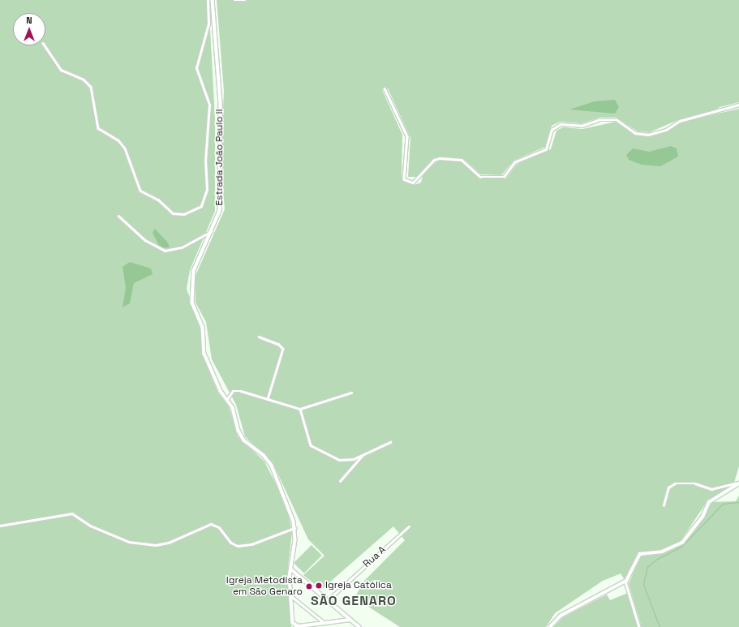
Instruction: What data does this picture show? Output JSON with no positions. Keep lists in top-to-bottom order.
{
  "streets": {
    "street": ["Estrada João Paulo II", "Rua A"]
  },
  "districts": ["SÃO GENARO"],
  "places": ["Igreja Católica", "Igreja Metodista em São Genaro"],
  "north": "top"
}
